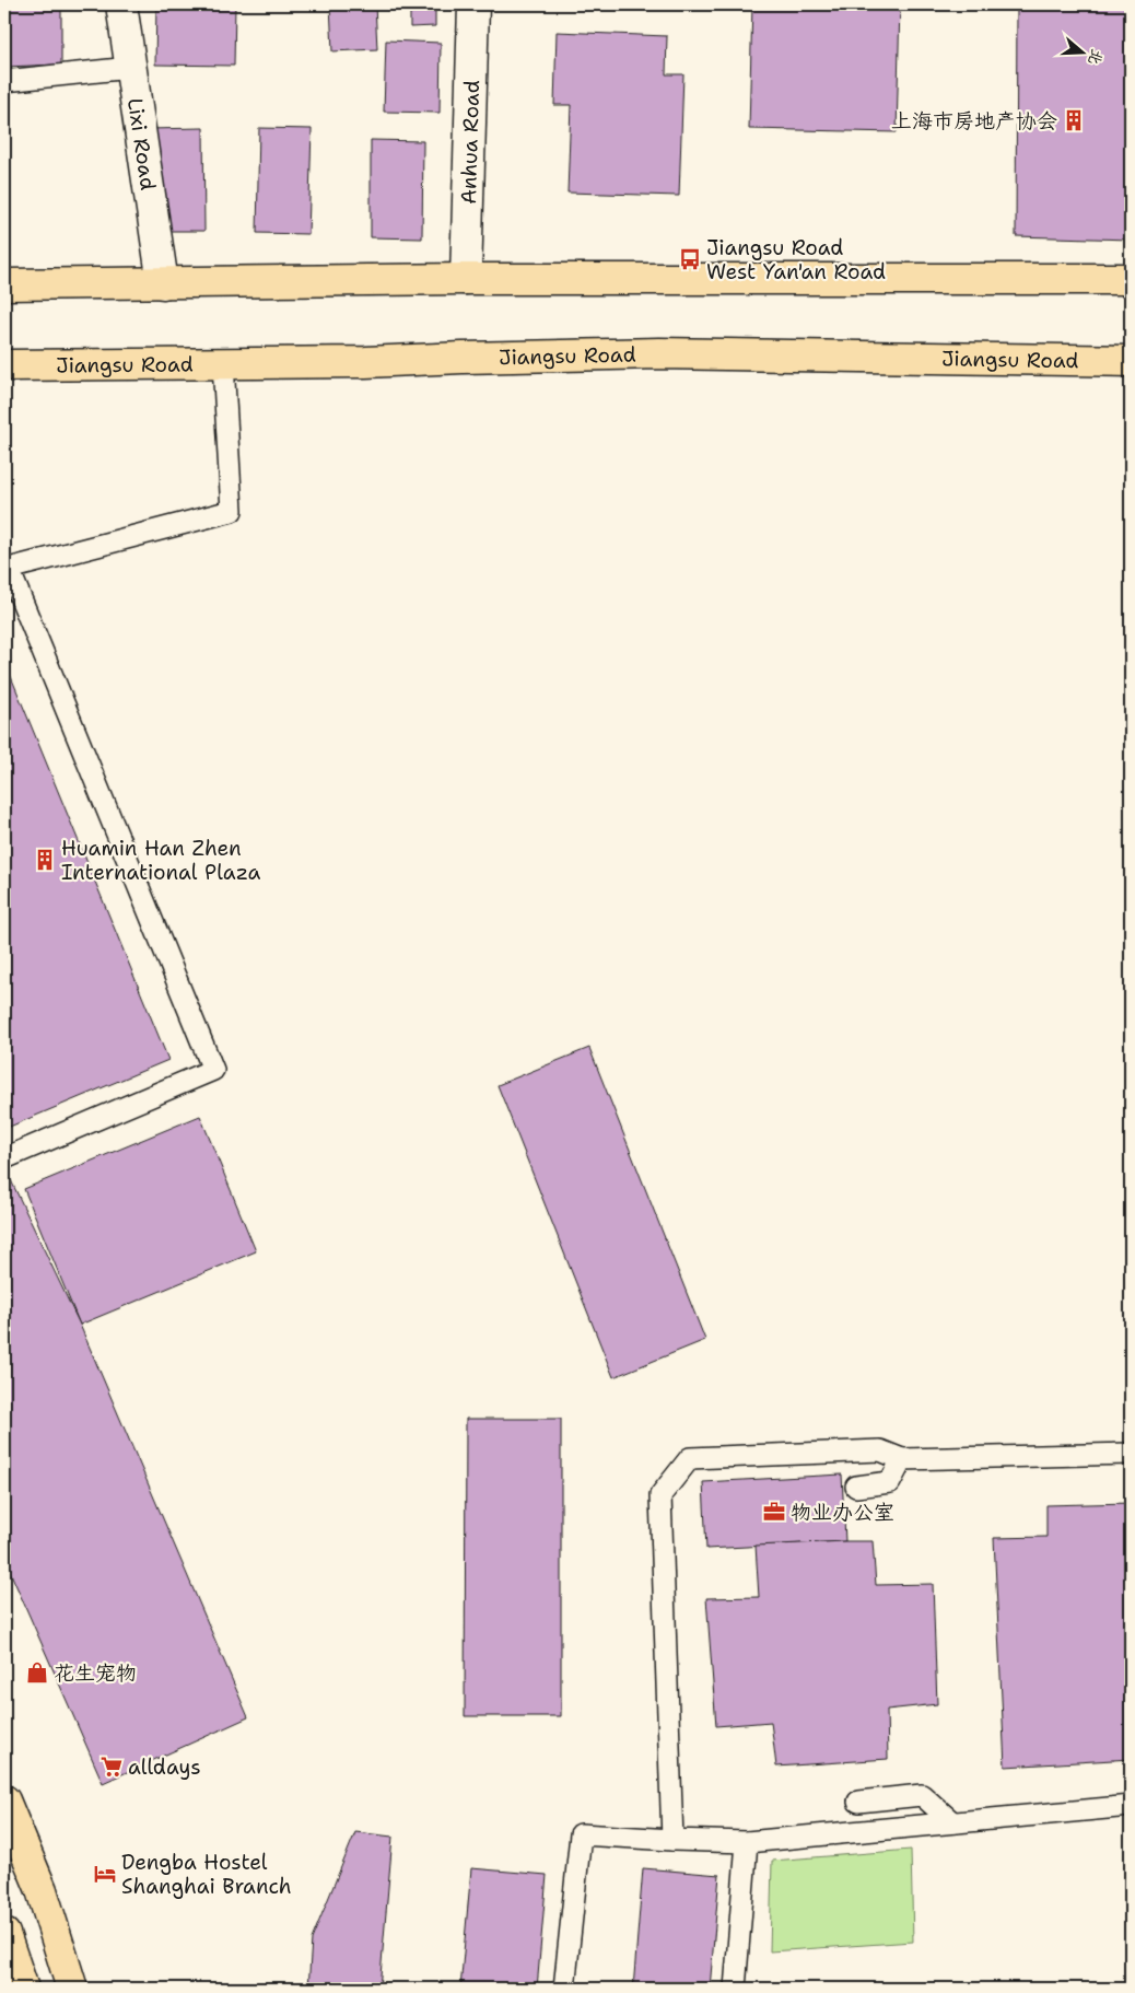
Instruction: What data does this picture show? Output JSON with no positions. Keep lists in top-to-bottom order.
{
  "streets": {
    "main road": ["Jiangsu Road"],
    "street": ["Anhua Road", "Lixi Road"]
  },
  "places": {
    "building": ["上海市房地产协会", "Huamin Han Zhen International Plaza"],
    "bus stop": ["Jiangsu Road West Yan'an Road"],
    "office": ["物业办公室"],
    "shop": ["花生宠物"],
    "supermarket": ["alldays"],
    "hotel": ["Dengba Hostel Shanghai Branch"]
  },
  "north": "right"
}
